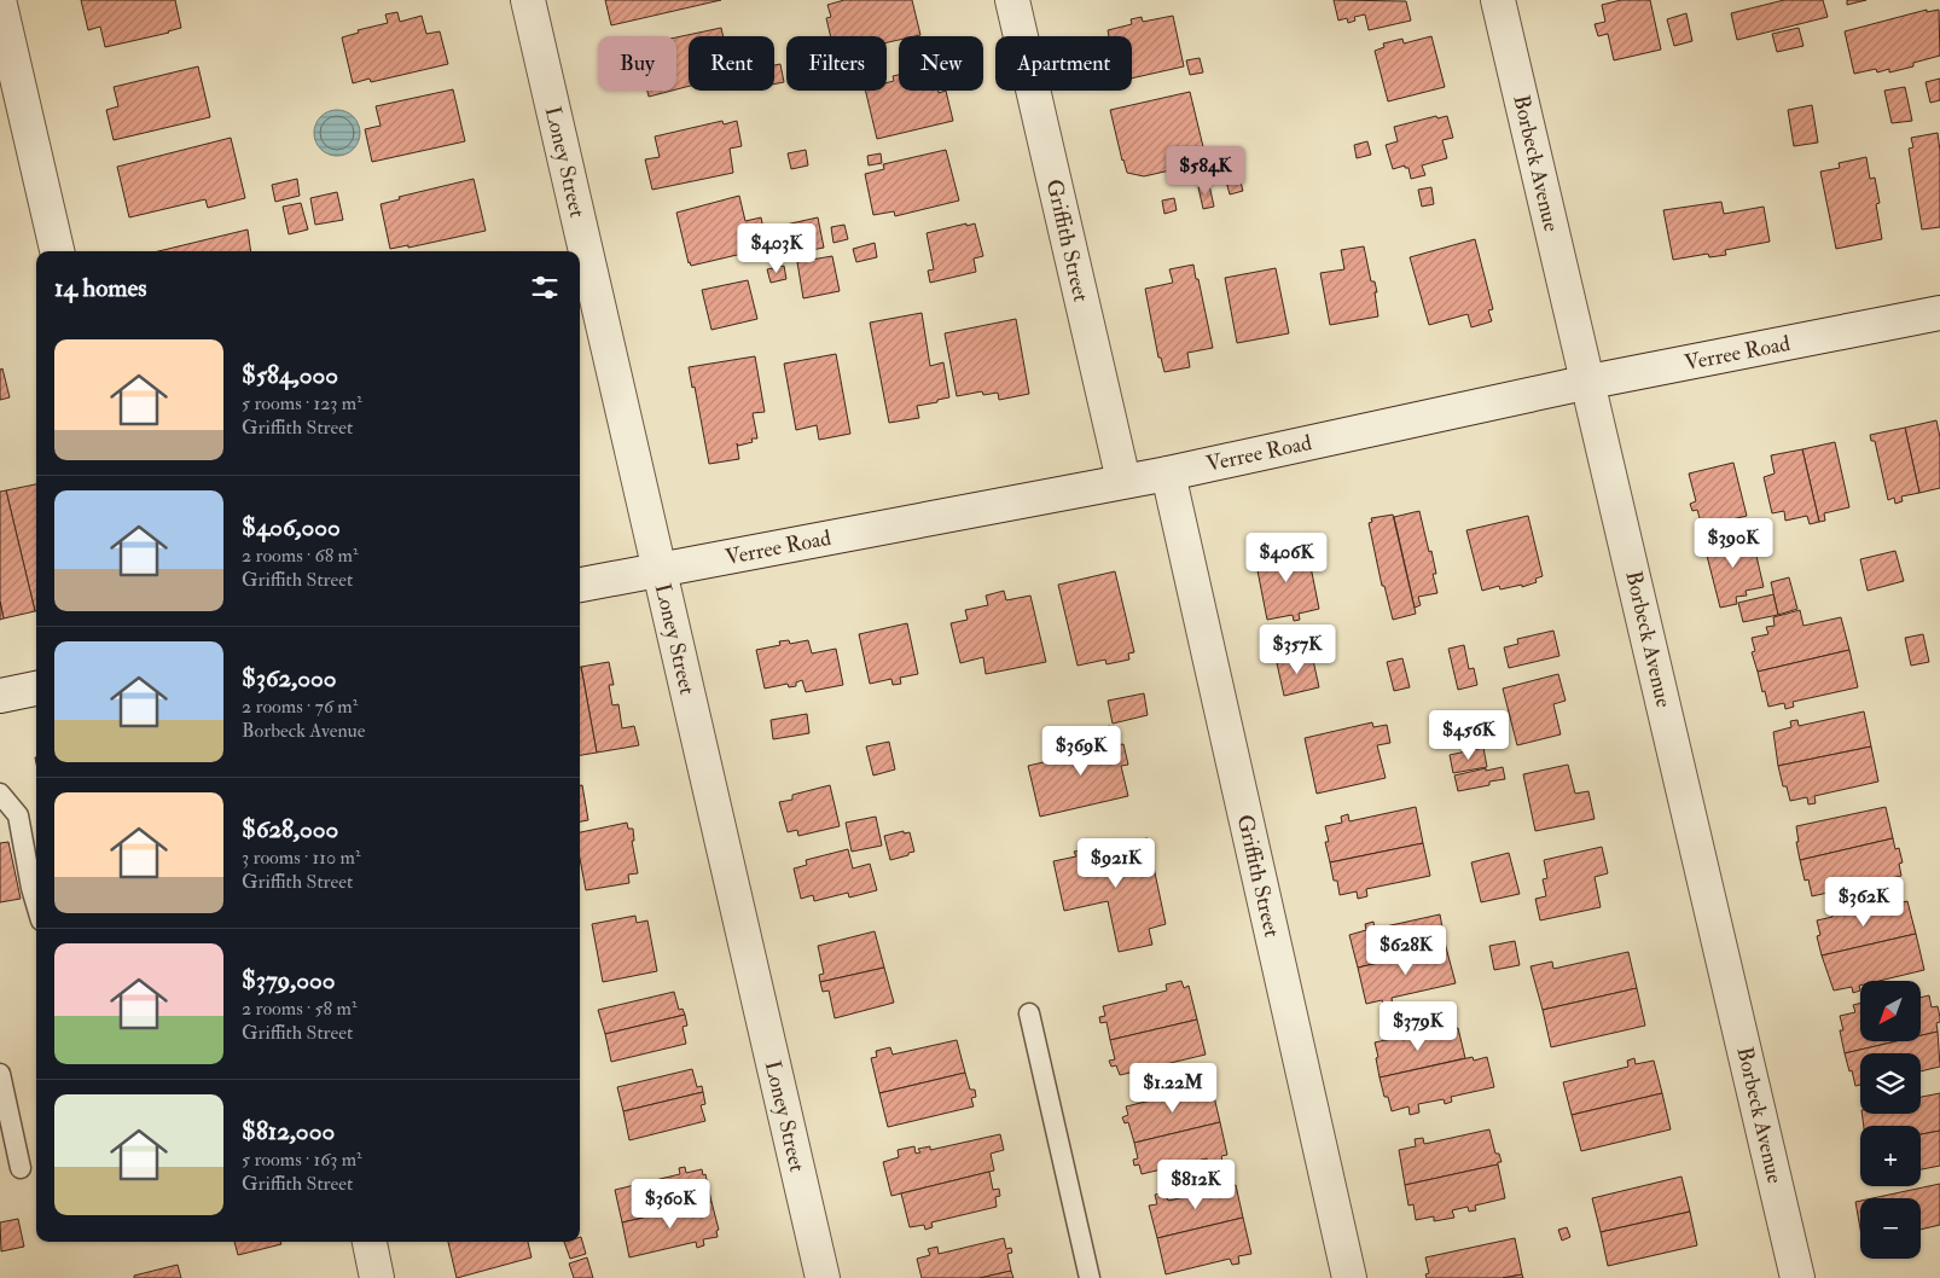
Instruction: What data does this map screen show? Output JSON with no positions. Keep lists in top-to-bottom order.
{
  "streets": {
    "street": [
      "Loney Street",
      "Borbeck Avenue",
      "Griffith Street",
      "Verree Road"
    ]
  },
  "crossings": [
    ["Loney Street", "Verree Road"],
    ["Borbeck Avenue", "Verree Road"],
    ["Griffith Street", "Verree Road"]
  ],
  "north": "bottom left",
  "page": {
    "chip": [
      "Buy",
      "Rent",
      "Filters",
      "New",
      "Apartment"
    ],
    "price": [
      "$584K",
      "$403K",
      "$390K",
      "$406K",
      "$357K",
      "$456K",
      "$369K",
      "$921K",
      "$362K",
      "$628K",
      "$379K",
      "$1.22M",
      "$812K",
      "$360K"
    ],
    "heading": "14 homes",
    "list": [
      {
        "name": "$584,000",
        "note": "5 rooms · 123 m² · Griffith Street"
      },
      {
        "name": "$406,000",
        "note": "2 rooms · 68 m² · Griffith Street"
      },
      {
        "name": "$362,000",
        "note": "2 rooms · 76 m² · Borbeck Avenue"
      },
      {
        "name": "$628,000",
        "note": "3 rooms · 110 m² · Griffith Street"
      },
      {
        "name": "$379,000",
        "note": "2 rooms · 58 m² · Griffith Street"
      },
      {
        "name": "$812,000",
        "note": "5 rooms · 163 m² · Griffith Street"
      }
    ],
    "map_buttons": ["+", "−"]
  }
}
